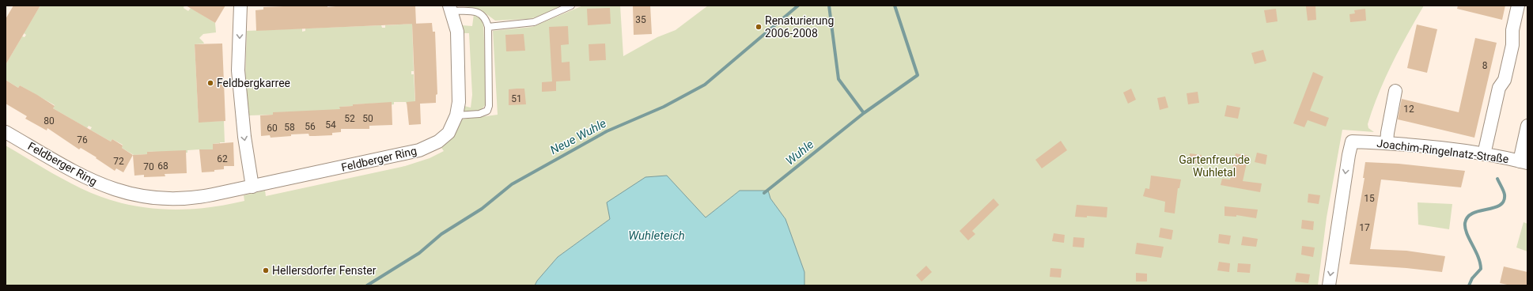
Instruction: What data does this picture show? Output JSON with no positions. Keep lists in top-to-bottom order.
{
  "streets": {
    "street": ["Joachim-Ringelnatz-Straße", "Feldberger Ring"]
  },
  "one_way": ["Joachim-Ringelnatz-Straße"],
  "water": ["Neue Wuhle", "Wuhle", "Wuhleteich"],
  "parks": ["Gartenfreunde Wuhletal"],
  "places": ["Renaturierung 2006-2008", "Feldbergkarree", "Hellersdorfer Fenster"],
  "house_numbers": [
    "35",
    "8",
    "51",
    "12",
    "52",
    "50",
    "80",
    "54",
    "56",
    "58",
    "60",
    "76",
    "62",
    "72",
    "68",
    "70",
    "15",
    "17"
  ]
}
